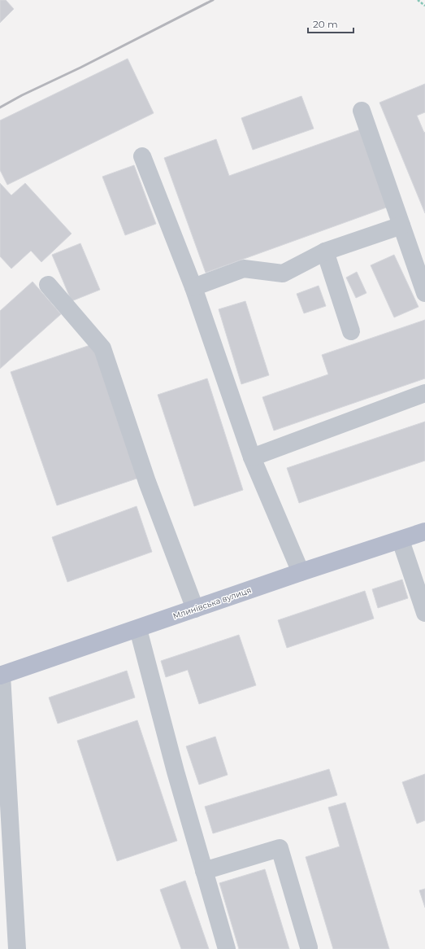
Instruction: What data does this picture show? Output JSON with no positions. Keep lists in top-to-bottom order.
{
  "streets": {
    "main road": ["Млинівська вулиця"]
  },
  "scale_bar": "20 m"
}
